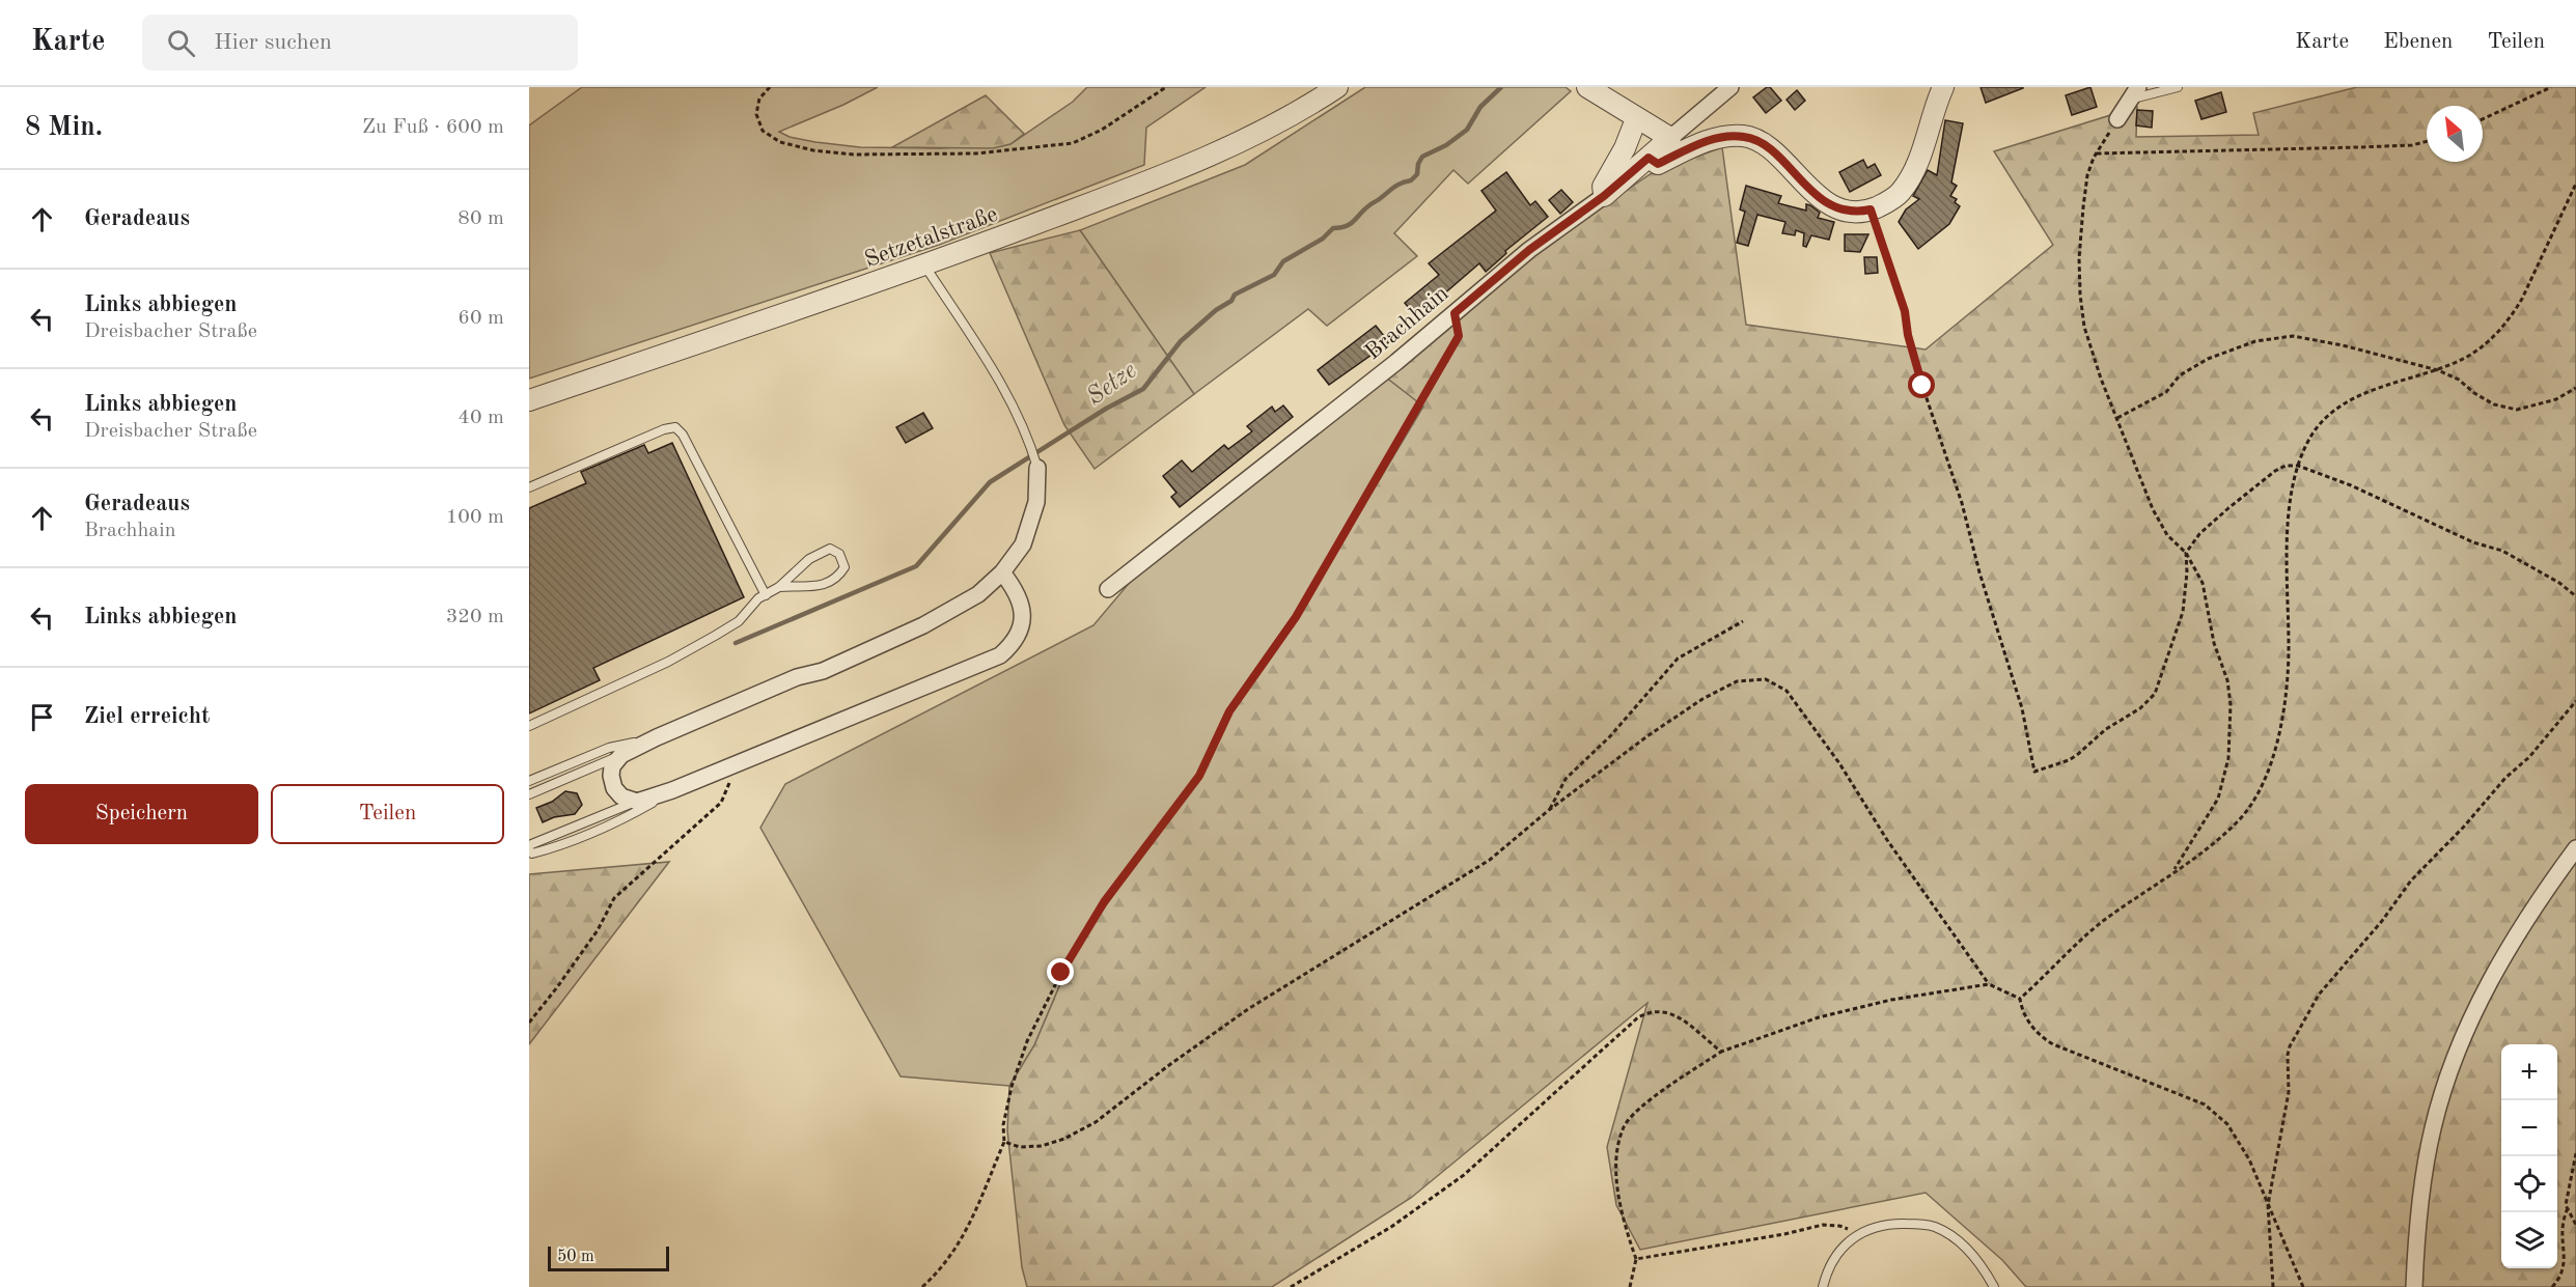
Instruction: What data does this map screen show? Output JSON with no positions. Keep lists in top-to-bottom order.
{
  "streets": {
    "street": ["Setzetalstraße", "Brachhain"]
  },
  "water": ["Setze"],
  "scale_bar": "50 m",
  "north": "top left",
  "page": {
    "header": "Karte",
    "search": "Hier suchen",
    "nav": ["Karte", "Ebenen", "Teilen"],
    "heading": ["8 Min.", "Zu Fuß · 600 m"],
    "list": [
      ["Geradeaus", "80 m"],
      ["Links abbiegen", "Dreisbacher Straße", "60 m"],
      ["Links abbiegen", "Dreisbacher Straße", "40 m"],
      ["Geradeaus", "Brachhain", "100 m"],
      ["Links abbiegen", "320 m"],
      "Ziel erreicht"
    ],
    "buttons": ["Speichern", "Teilen"],
    "map_buttons": ["+", "−"],
    "scale": "50 m"
  }
}
